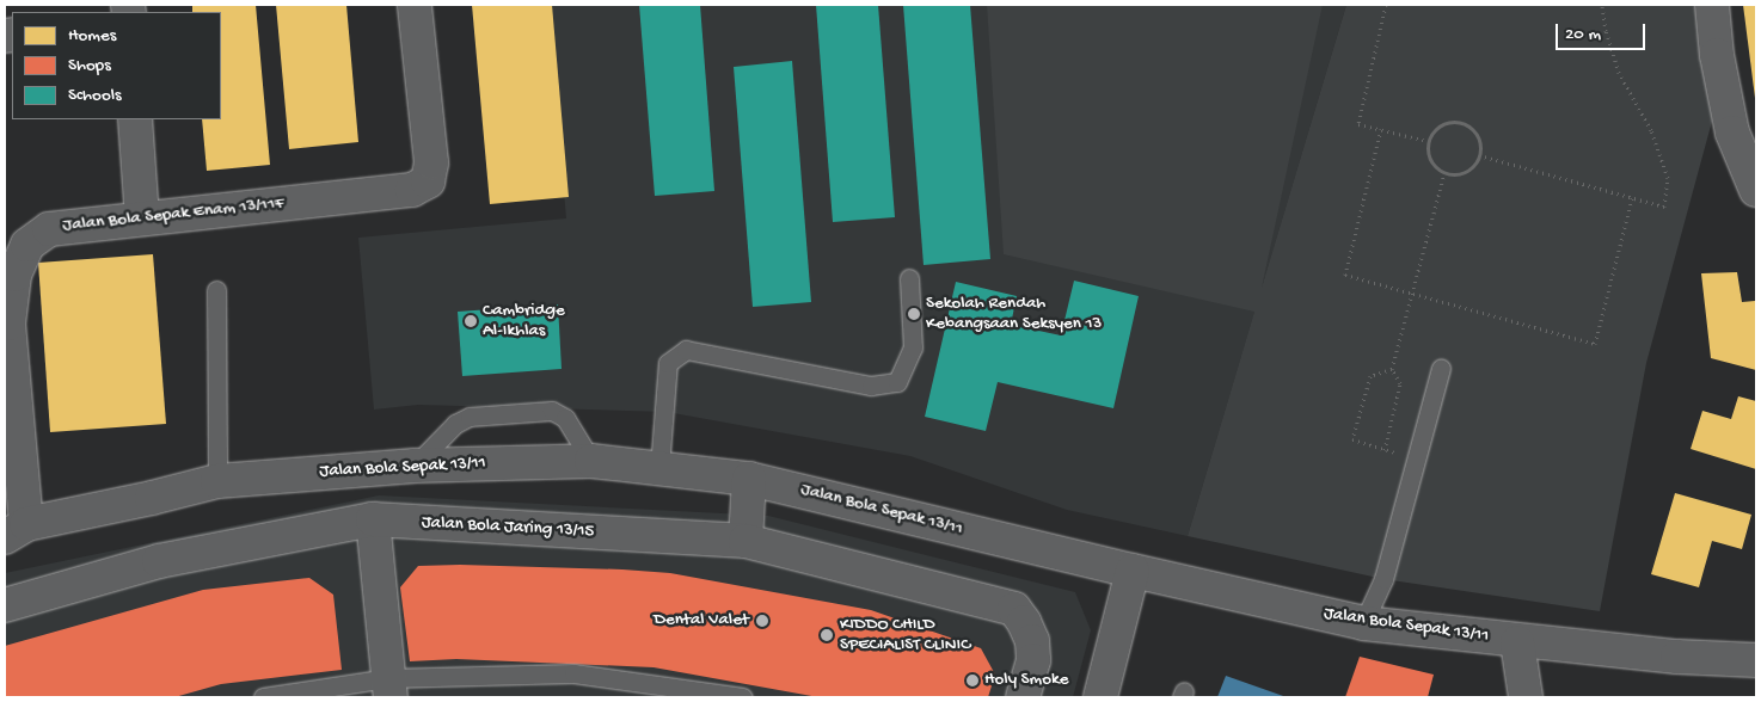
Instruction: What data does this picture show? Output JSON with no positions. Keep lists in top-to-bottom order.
{
  "streets": {
    "street": ["Jalan Bola Sepak Enam 13/11F", "Jalan Bola Sepak 13/11", "Jalan Bola Jaring 13/15"]
  },
  "crossings": [
    ["Jalan Bola Sepak Enam 13/11F", "Jalan Bola Sepak 13/11"]
  ],
  "places": [
    "Sekolah Rendah Kebangsaan Seksyen 13",
    "Cambridge Al-Ikhlas",
    "Dental Valet",
    "KIDDO CHILD SPECIALIST CLINIC",
    "Holy Smoke"
  ],
  "legend": ["Homes", "Shops", "Schools"],
  "scale_bar": "20 m"
}
